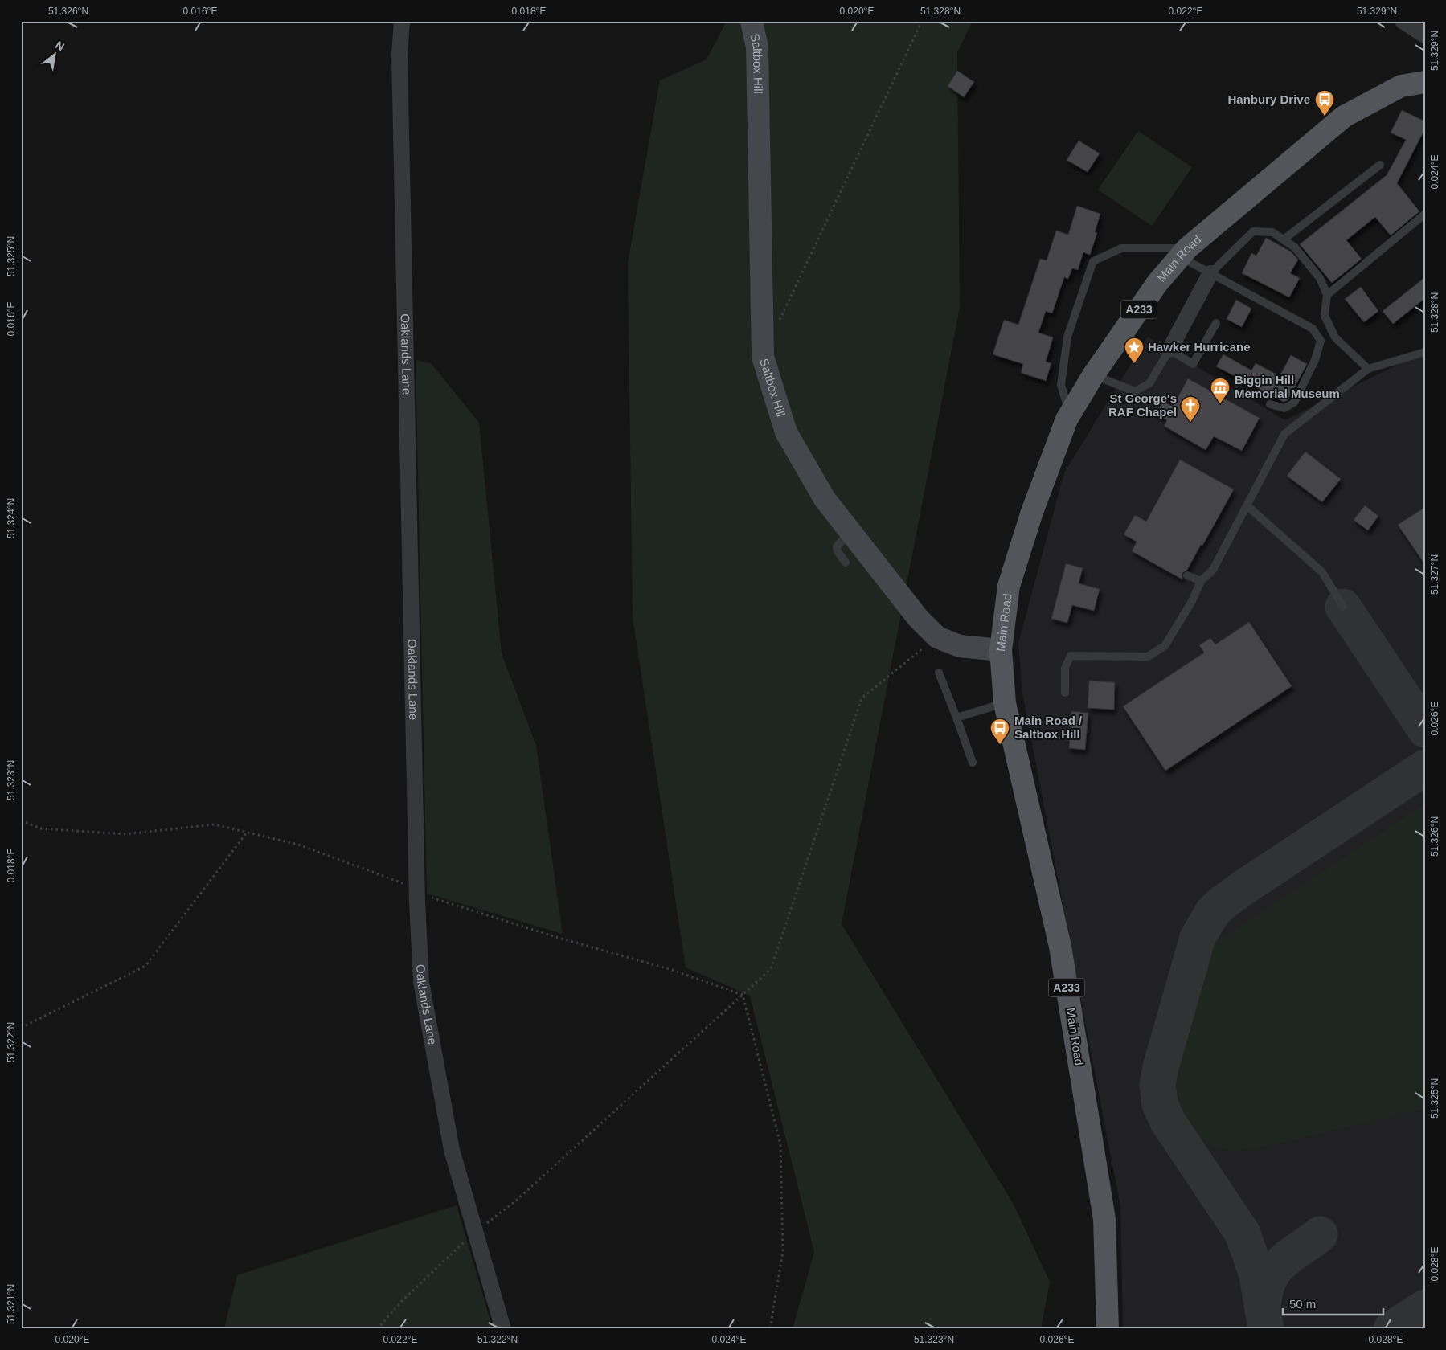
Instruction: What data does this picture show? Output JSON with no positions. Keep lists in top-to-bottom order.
{
  "streets": {
    "main road": ["Main Road", "A233"],
    "street": ["Saltbox Hill", "Oaklands Lane"]
  },
  "crossings": [
    ["Saltbox Hill", "Main Road"]
  ],
  "places": {
    "bus stop": ["Hanbury Drive", "Main Road / Saltbox Hill"],
    "place": ["Hawker Hurricane"],
    "museum": ["Biggin Hill Memorial Museum"],
    "church": ["St George's RAF Chapel"]
  },
  "scale_bar": "50 m",
  "north": "top right",
  "coordinates": [
    "51.326°N",
    "0.016°E",
    "0.018°E",
    "0.020°E",
    "51.328°N",
    "0.022°E",
    "51.329°N",
    "0.024°E",
    "51.325°N",
    "51.324°N",
    "51.327°N",
    "0.026°E",
    "51.323°N",
    "51.322°N",
    "0.028°E",
    "51.321°N"
  ]
}
